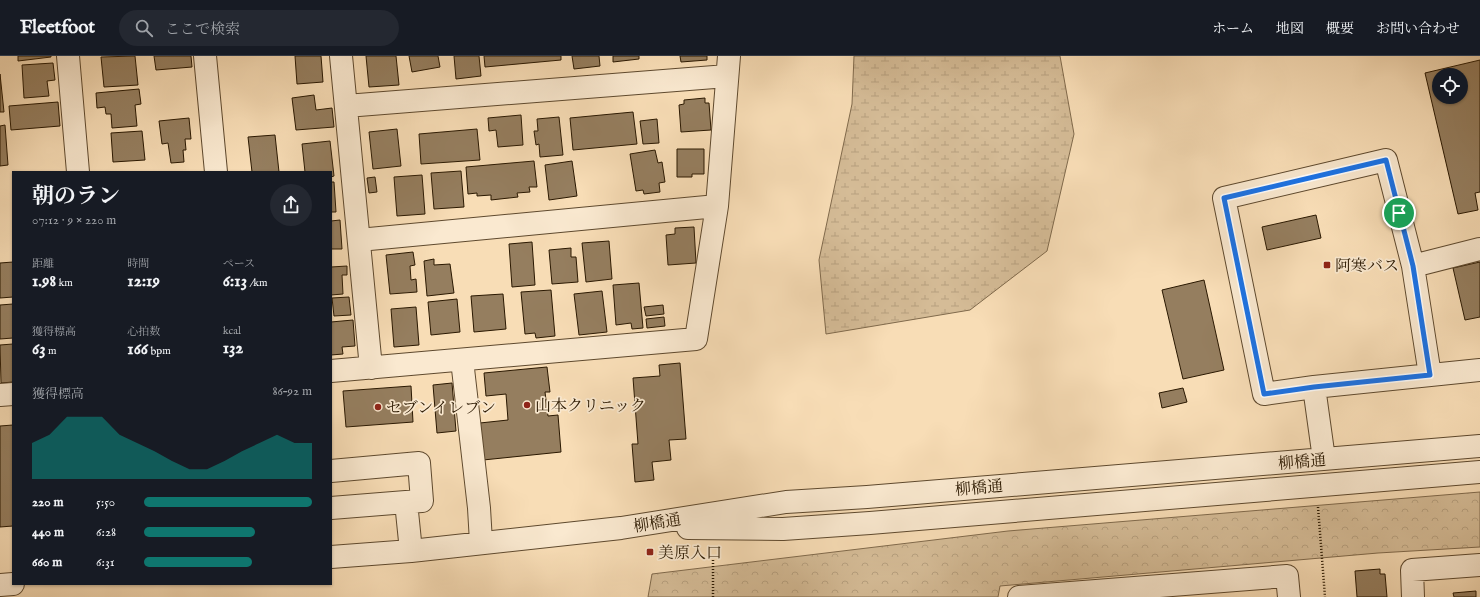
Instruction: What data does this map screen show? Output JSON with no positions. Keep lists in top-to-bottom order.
{
  "streets": {
    "street": ["柳橋通"]
  },
  "places": {
    "transit": ["阿寒バス", "美原入口"],
    "other": ["山本クリニック", "セブンイレブン"]
  },
  "page": {
    "header": "Fleetfoot",
    "search": "ここで検索",
    "nav": [
      "ホーム",
      "地図",
      "概要",
      "お問い合わせ"
    ],
    "heading": ["朝のラン", "07:12 · 9 × 220 m"],
    "stats": [
      ["距離", "1.98 km"],
      ["時間", "12:19"],
      ["ペース", "6:13 /km"],
      ["獲得標高", "63 m"],
      ["心拍数", "166 bpm"],
      ["kcal", "132"]
    ],
    "chart": ["獲得標高", "86–92 m"],
    "list": [
      {
        "name": "220 m",
        "note": "5:50"
      },
      {
        "name": "440 m",
        "note": "6:28"
      },
      {
        "name": "660 m",
        "note": "6:31"
      }
    ]
  }
}
